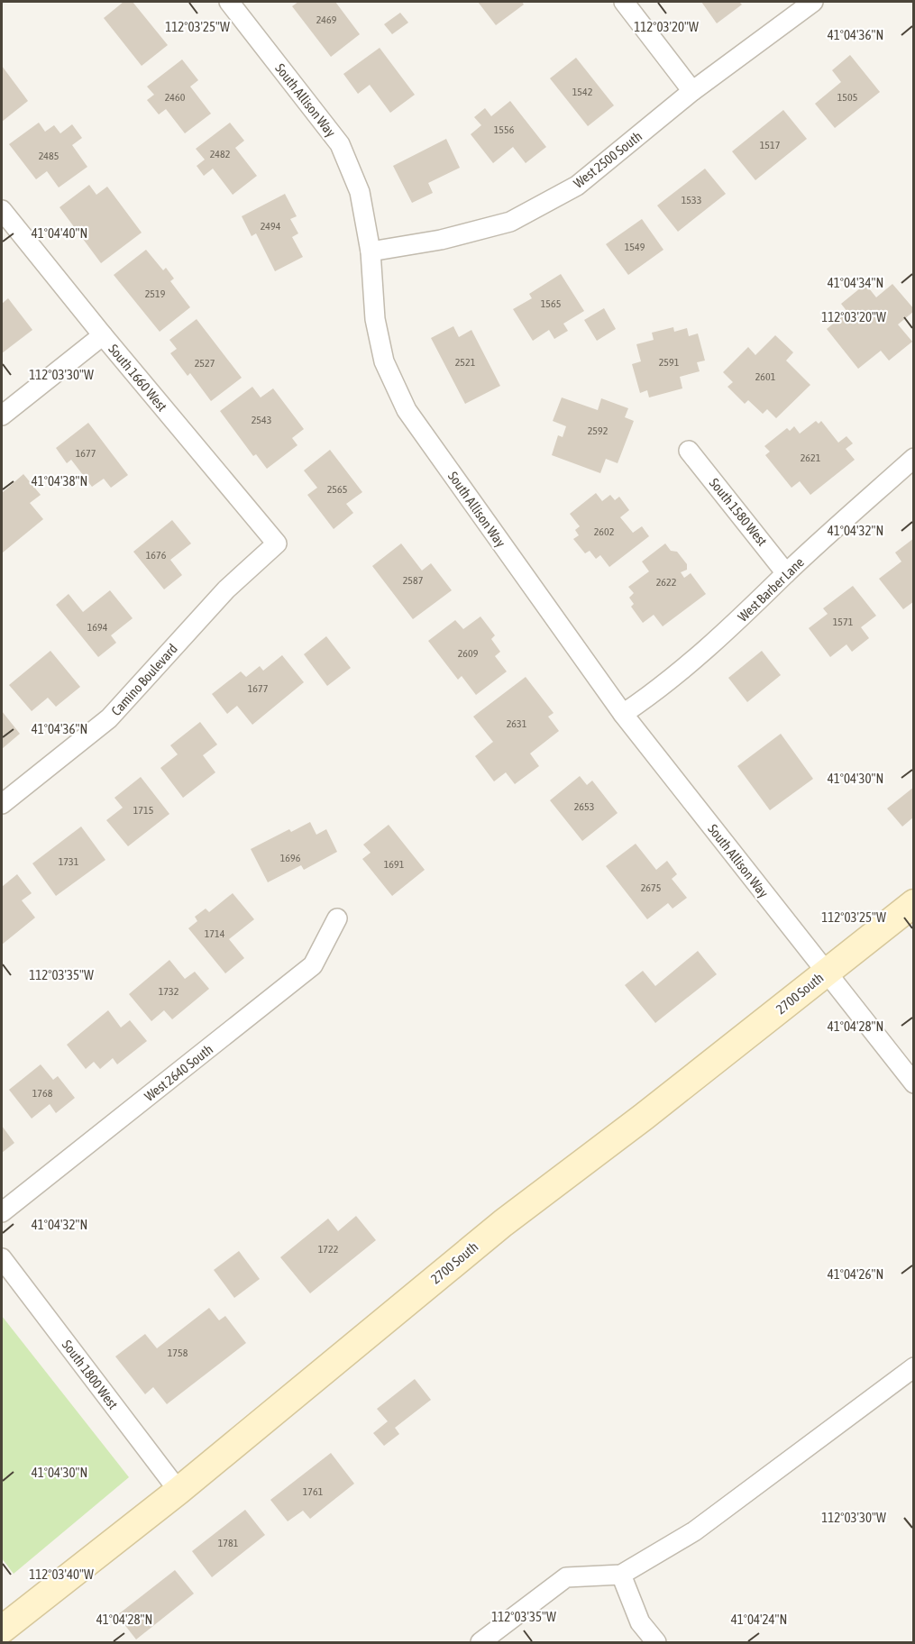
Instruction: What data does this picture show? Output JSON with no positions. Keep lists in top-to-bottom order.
{
  "streets": {
    "main road": ["2700 South"],
    "street": [
      "South Allison Way",
      "West 2500 South",
      "South 1660 West",
      "South 1580 West",
      "West Barber Lane",
      "Camino Boulevard",
      "West 2640 South",
      "South 1800 West"
    ]
  },
  "crossings": [
    ["South Allison Way", "West 2500 South"],
    ["South Allison Way", "West Barber Lane"],
    ["South Allison Way", "2700 South"],
    ["South 1660 West", "Camino Boulevard"],
    ["South 1580 West", "West Barber Lane"],
    ["2700 South", "South 1800 West"]
  ],
  "house_numbers": [
    "2469",
    "1542",
    "2460",
    "1505",
    "1556",
    "1517",
    "2482",
    "2485",
    "1533",
    "2494",
    "1549",
    "2519",
    "1565",
    "2521",
    "2591",
    "2527",
    "2601",
    "2543",
    "2592",
    "1677",
    "2621",
    "2565",
    "2602",
    "1676",
    "2587",
    "2622",
    "1571",
    "1694",
    "2609",
    "1677",
    "2631",
    "2653",
    "1715",
    "1696",
    "1731",
    "1691",
    "2675",
    "1714",
    "1732",
    "1768",
    "1722",
    "1758",
    "1761",
    "1781"
  ],
  "coordinates": [
    "112°03'25\"W",
    "112°03'20\"W",
    "41°04'36\"N",
    "41°04'40\"N",
    "41°04'34\"N",
    "112°03'30\"W",
    "41°04'38\"N",
    "41°04'32\"N",
    "41°04'30\"N",
    "112°03'35\"W",
    "41°04'28\"N",
    "41°04'26\"N",
    "112°03'40\"W",
    "41°04'24\"N"
  ]
}
